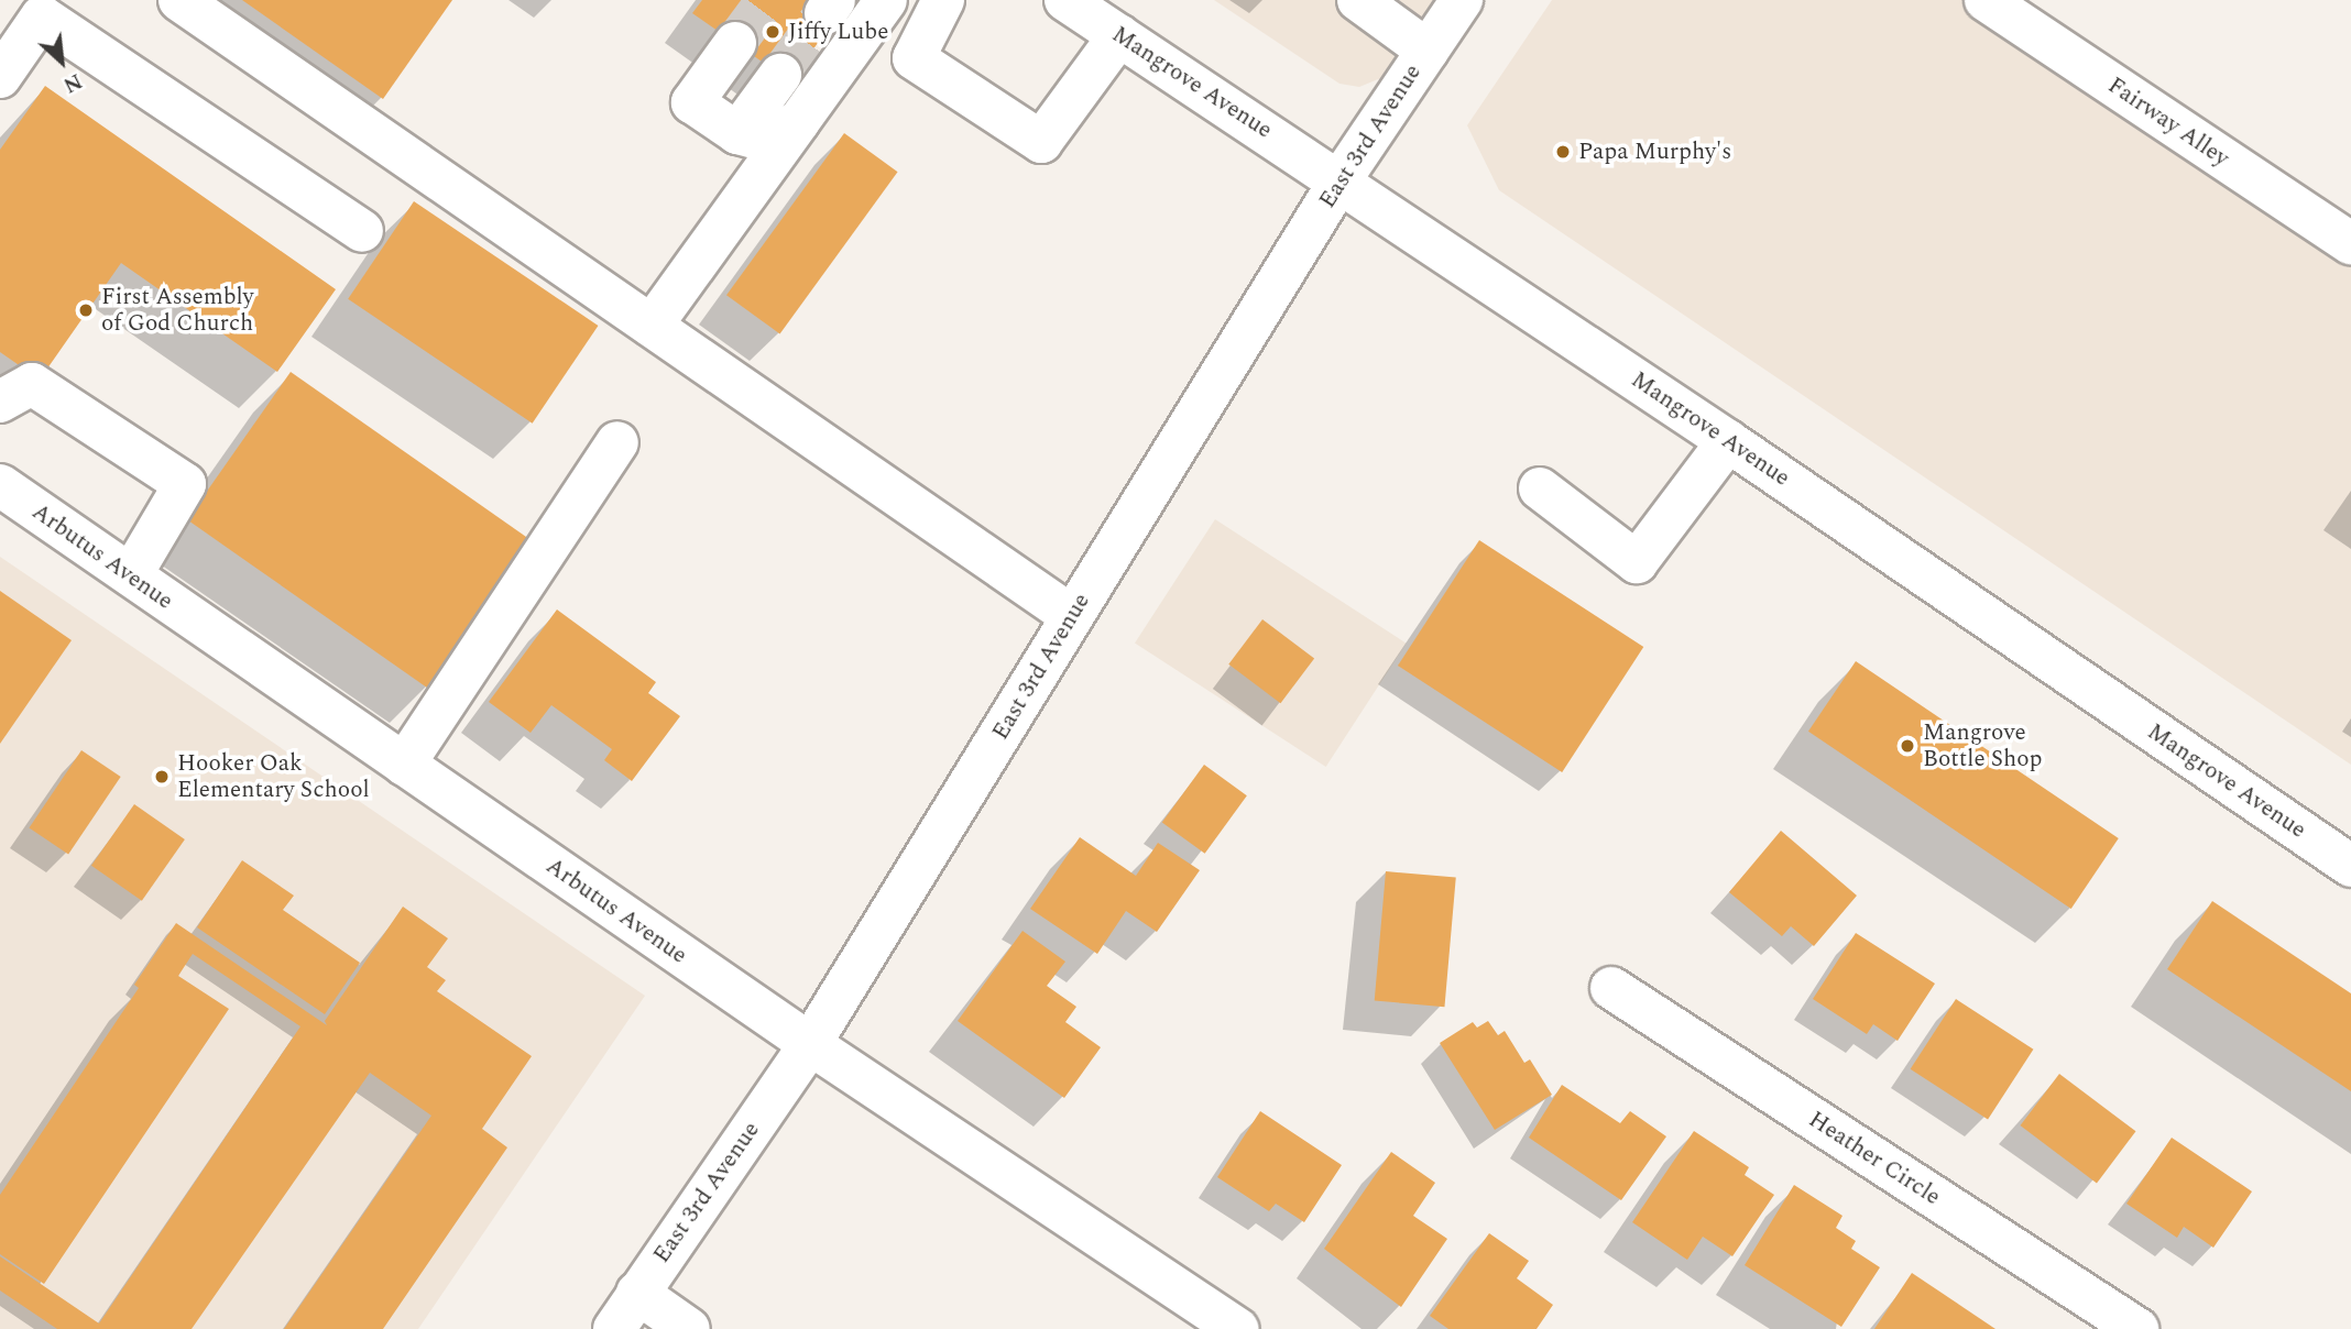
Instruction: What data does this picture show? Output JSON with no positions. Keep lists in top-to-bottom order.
{
  "streets": {
    "street": [
      "Mangrove Avenue",
      "Fairway Alley",
      "East 3rd Avenue",
      "Arbutus Avenue",
      "Heather Circle"
    ]
  },
  "crossings": [
    ["Mangrove Avenue", "East 3rd Avenue"],
    ["East 3rd Avenue", "Arbutus Avenue"]
  ],
  "places": [
    "Jiffy Lube",
    "Papa Murphy's",
    "First Assembly of God Church",
    "Mangrove Bottle Shop",
    "Hooker Oak Elementary School"
  ],
  "north": "bottom right"
}
